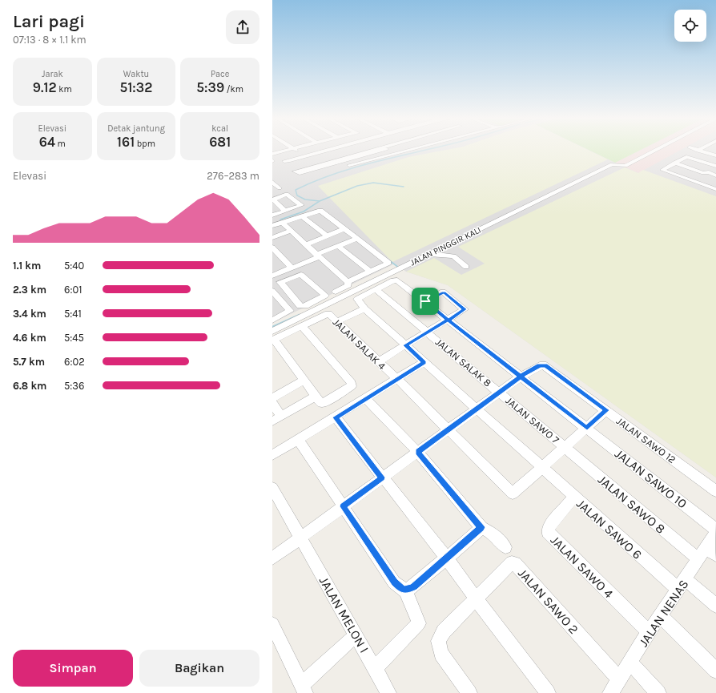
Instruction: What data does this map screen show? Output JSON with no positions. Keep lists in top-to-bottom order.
{
  "streets": {
    "street": [
      "JALAN PINGGIR KALI",
      "JALAN SALAK 4",
      "JALAN SALAK 8",
      "JALAN SAWO 7",
      "JALAN SAWO 12",
      "JALAN SAWO 10",
      "JALAN SAWO 8",
      "JALAN SAWO 6",
      "JALAN SAWO 4",
      "JALAN SAWO 2",
      "JALAN NENAS",
      "JALAN MELON I"
    ]
  },
  "crossings": [
    ["JALAN SALAK 4", "JALAN SAWO 6"],
    ["JALAN SALAK 8", "JALAN SAWO 7"],
    ["JALAN SALAK 8", "JALAN SAWO 10"],
    ["JALAN SAWO 7", "JALAN SAWO 8"],
    ["JALAN SAWO 12", "JALAN SAWO 10"],
    ["JALAN SAWO 8", "JALAN NENAS"],
    ["JALAN SAWO 6", "JALAN SAWO 4"],
    ["JALAN SAWO 6", "JALAN NENAS"],
    ["JALAN SAWO 4", "JALAN NENAS"],
    ["JALAN SAWO 2", "JALAN NENAS"]
  ],
  "page": {
    "heading": ["Lari pagi", "07:13 · 8 × 1.1 km"],
    "stats": [
      ["Jarak", "9.12 km"],
      ["Waktu", "51:32"],
      ["Pace", "5:39 /km"],
      ["Elevasi", "64 m"],
      ["Detak jantung", "161 bpm"],
      ["kcal", "681"]
    ],
    "chart": ["Elevasi", "276–283 m"],
    "list": [
      {
        "name": "1.1 km",
        "note": "5:40"
      },
      {
        "name": "2.3 km",
        "note": "6:01"
      },
      {
        "name": "3.4 km",
        "note": "5:41"
      },
      {
        "name": "4.6 km",
        "note": "5:45"
      },
      {
        "name": "5.7 km",
        "note": "6:02"
      },
      {
        "name": "6.8 km",
        "note": "5:36"
      }
    ],
    "buttons": ["Simpan", "Bagikan"]
  }
}
